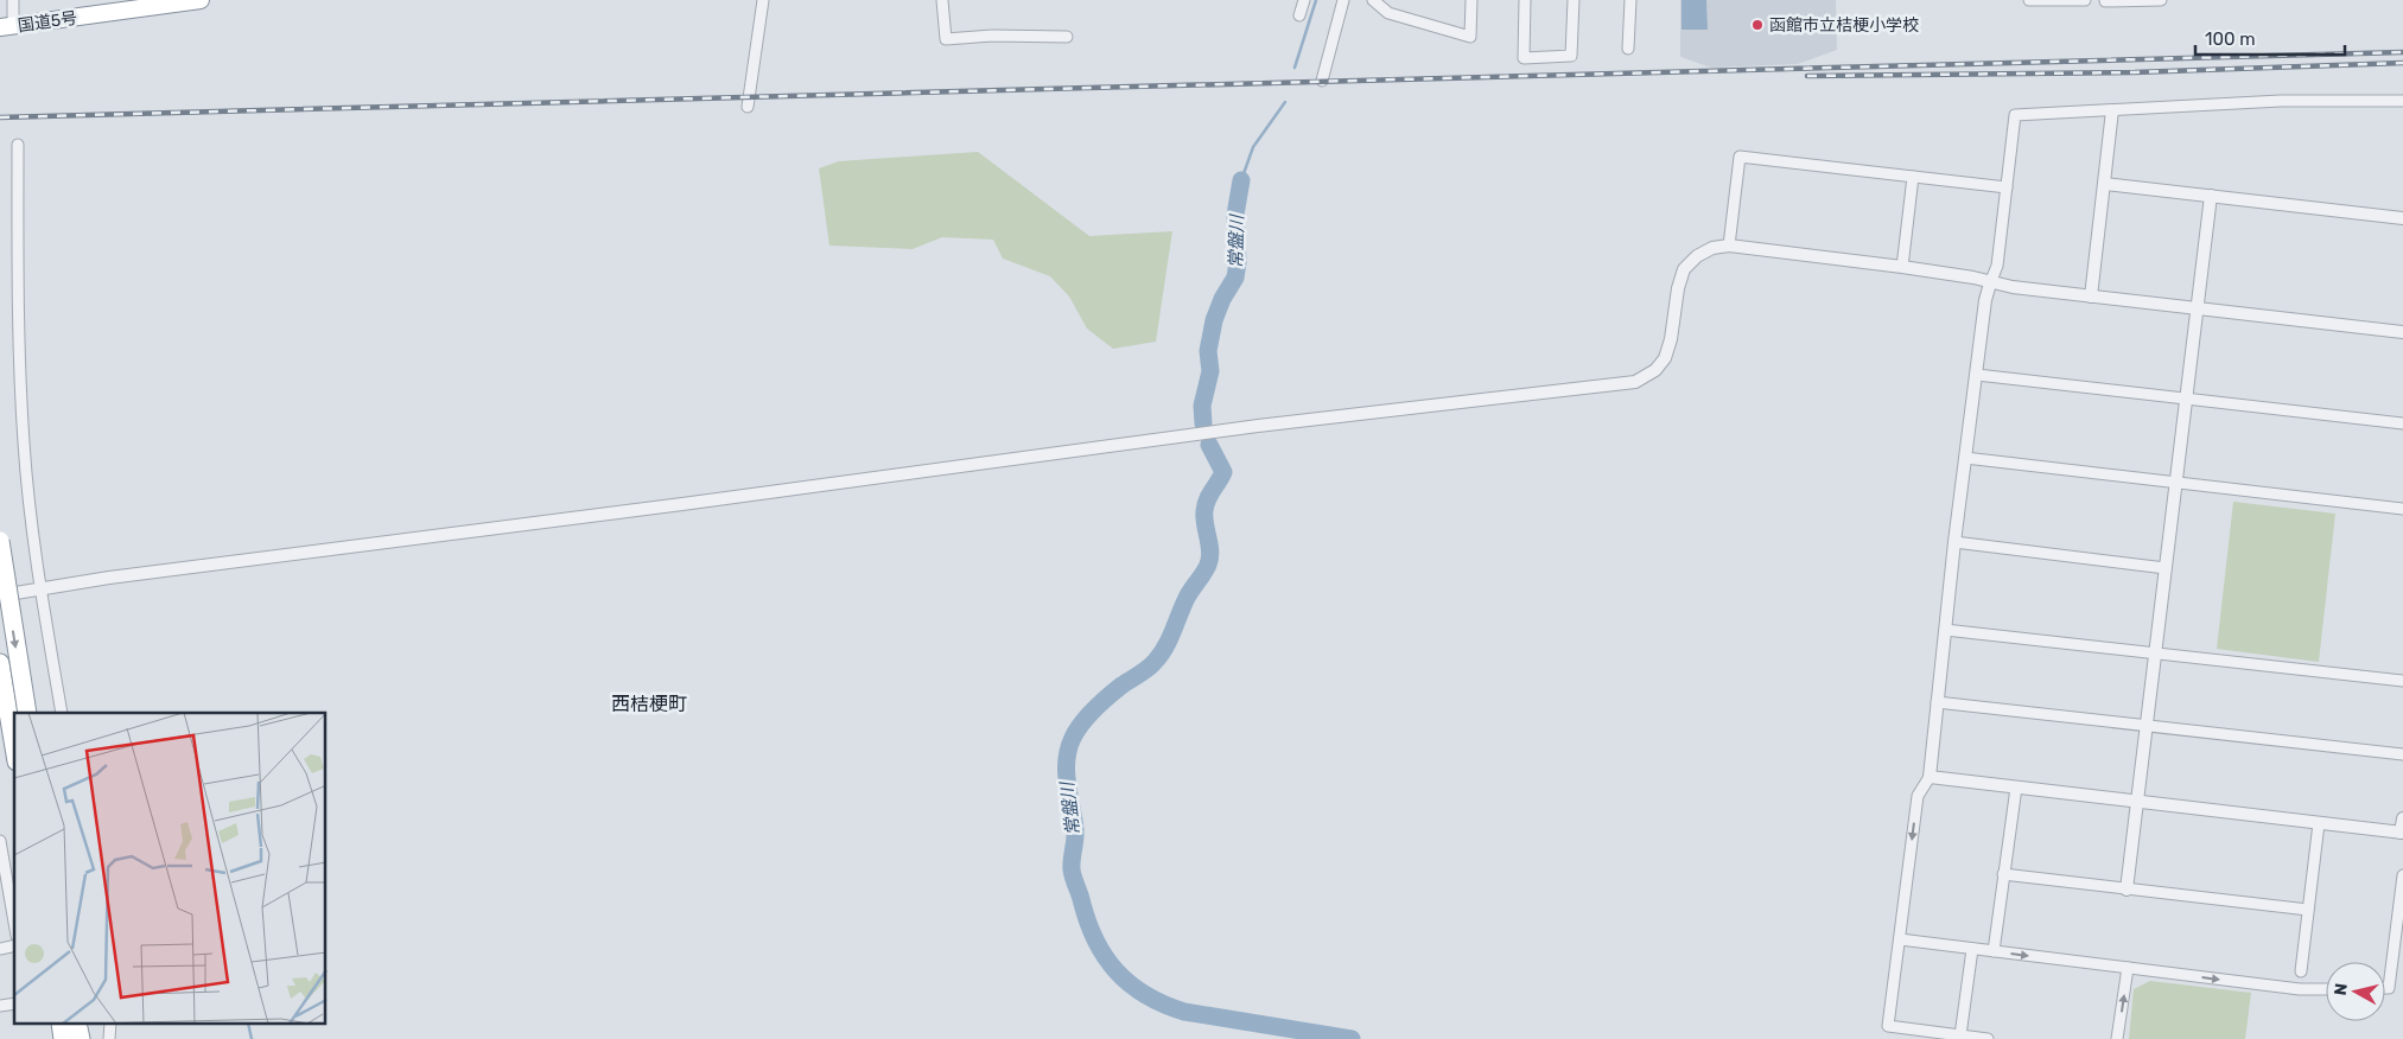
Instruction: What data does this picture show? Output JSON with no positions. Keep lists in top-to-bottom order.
{
  "streets": {
    "highway": ["国道5号"]
  },
  "districts": ["西桔梗町"],
  "water": ["常盤川"],
  "places": ["函館市立桔梗小学校"],
  "scale_bar": "100 m",
  "north": "left"
}
